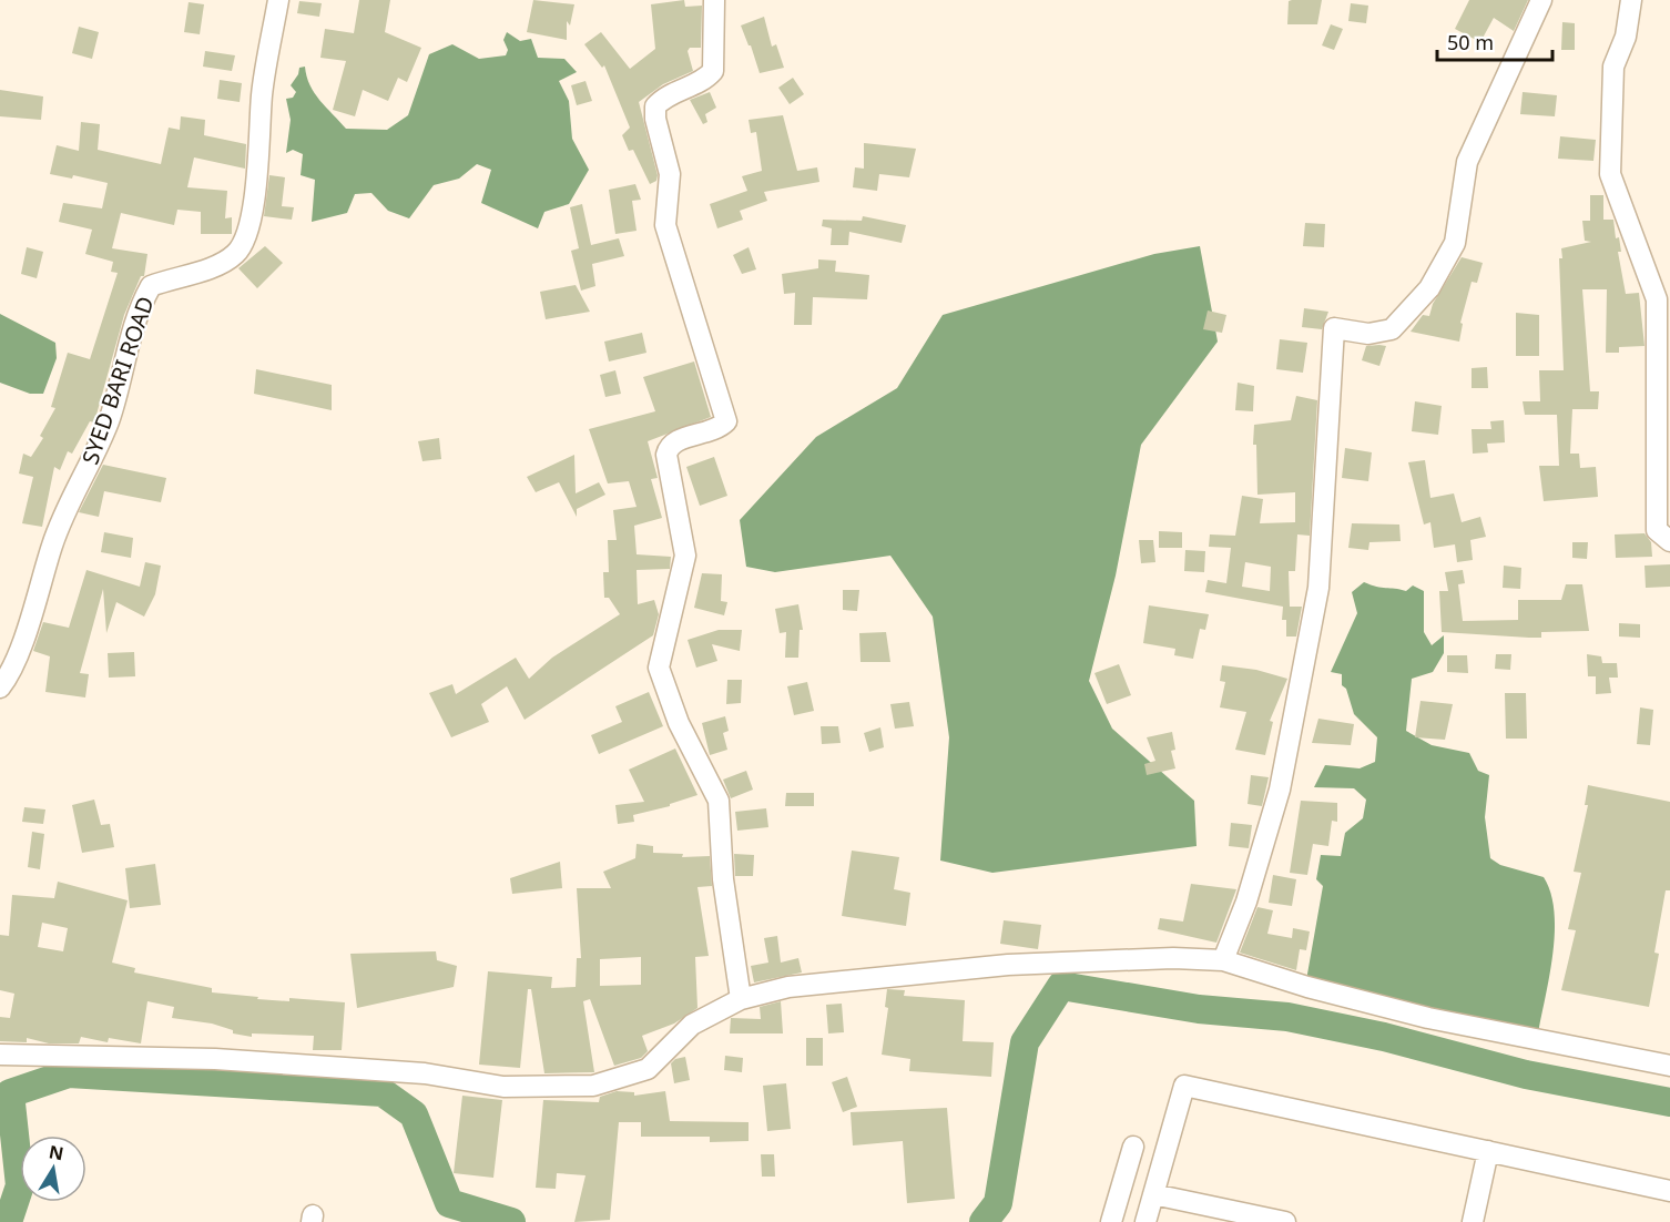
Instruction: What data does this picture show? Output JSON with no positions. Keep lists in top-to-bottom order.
{
  "streets": {
    "street": ["SYED BARI ROAD"]
  },
  "scale_bar": "50 m",
  "north": "top"
}
